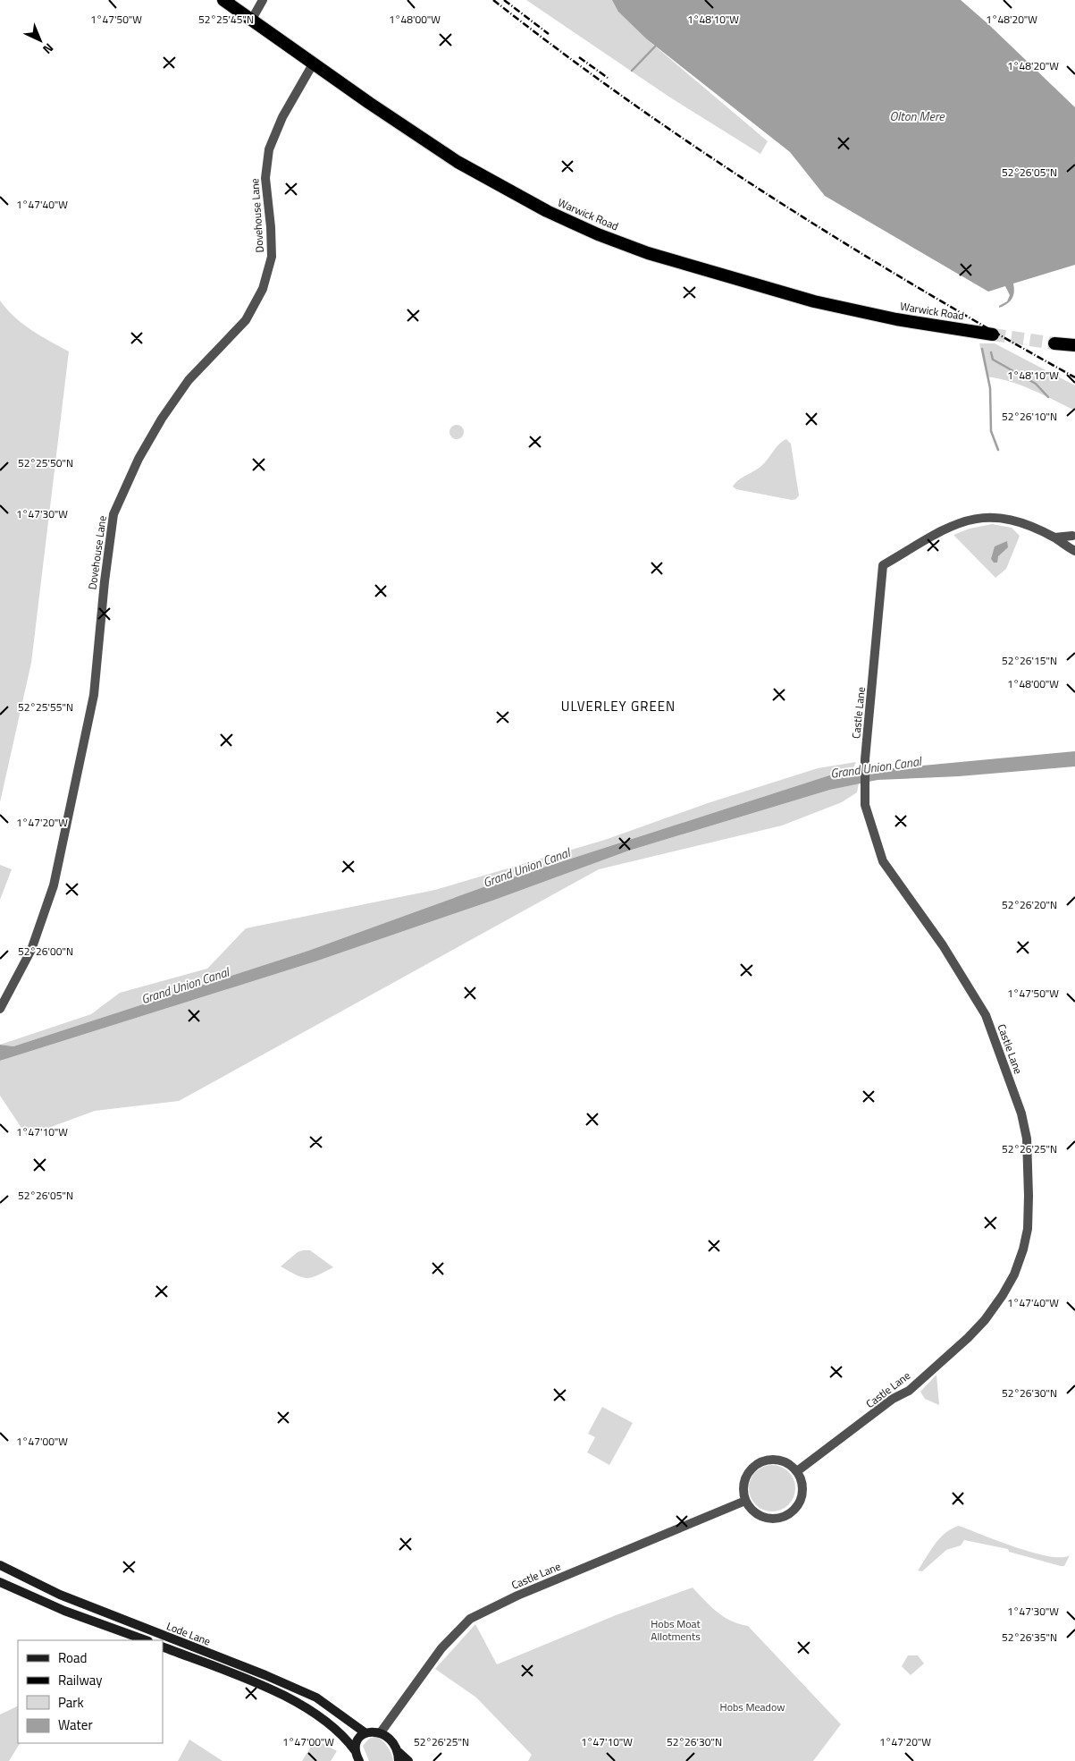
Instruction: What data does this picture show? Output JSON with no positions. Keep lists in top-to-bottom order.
{
  "streets": {
    "highway": ["Warwick Road"],
    "main road": ["Lode Lane"],
    "street": ["Dovehouse Lane", "Castle Lane"]
  },
  "crossings": [
    ["Warwick Road", "Dovehouse Lane"]
  ],
  "districts": ["ULVERLEY GREEN"],
  "water": ["Olton Mere", "Grand Union Canal"],
  "parks": ["Hobs Moat Allotments", "Hobs Meadow"],
  "legend": [
    "Road",
    "Railway",
    "Park",
    "Water"
  ],
  "north": "bottom right",
  "coordinates": [
    "52°25'45\"N",
    "1°47'50\"W",
    "1°48'00\"W",
    "1°48'10\"W",
    "1°48'20\"W",
    "52°26'05\"N",
    "1°47'40\"W",
    "52°26'10\"N",
    "52°25'50\"N",
    "1°47'30\"W",
    "52°26'15\"N",
    "52°25'55\"N",
    "1°47'20\"W",
    "52°26'20\"N",
    "52°26'00\"N",
    "1°47'10\"W",
    "52°26'25\"N",
    "52°26'30\"N",
    "1°47'00\"W",
    "52°26'35\"N"
  ]
}
